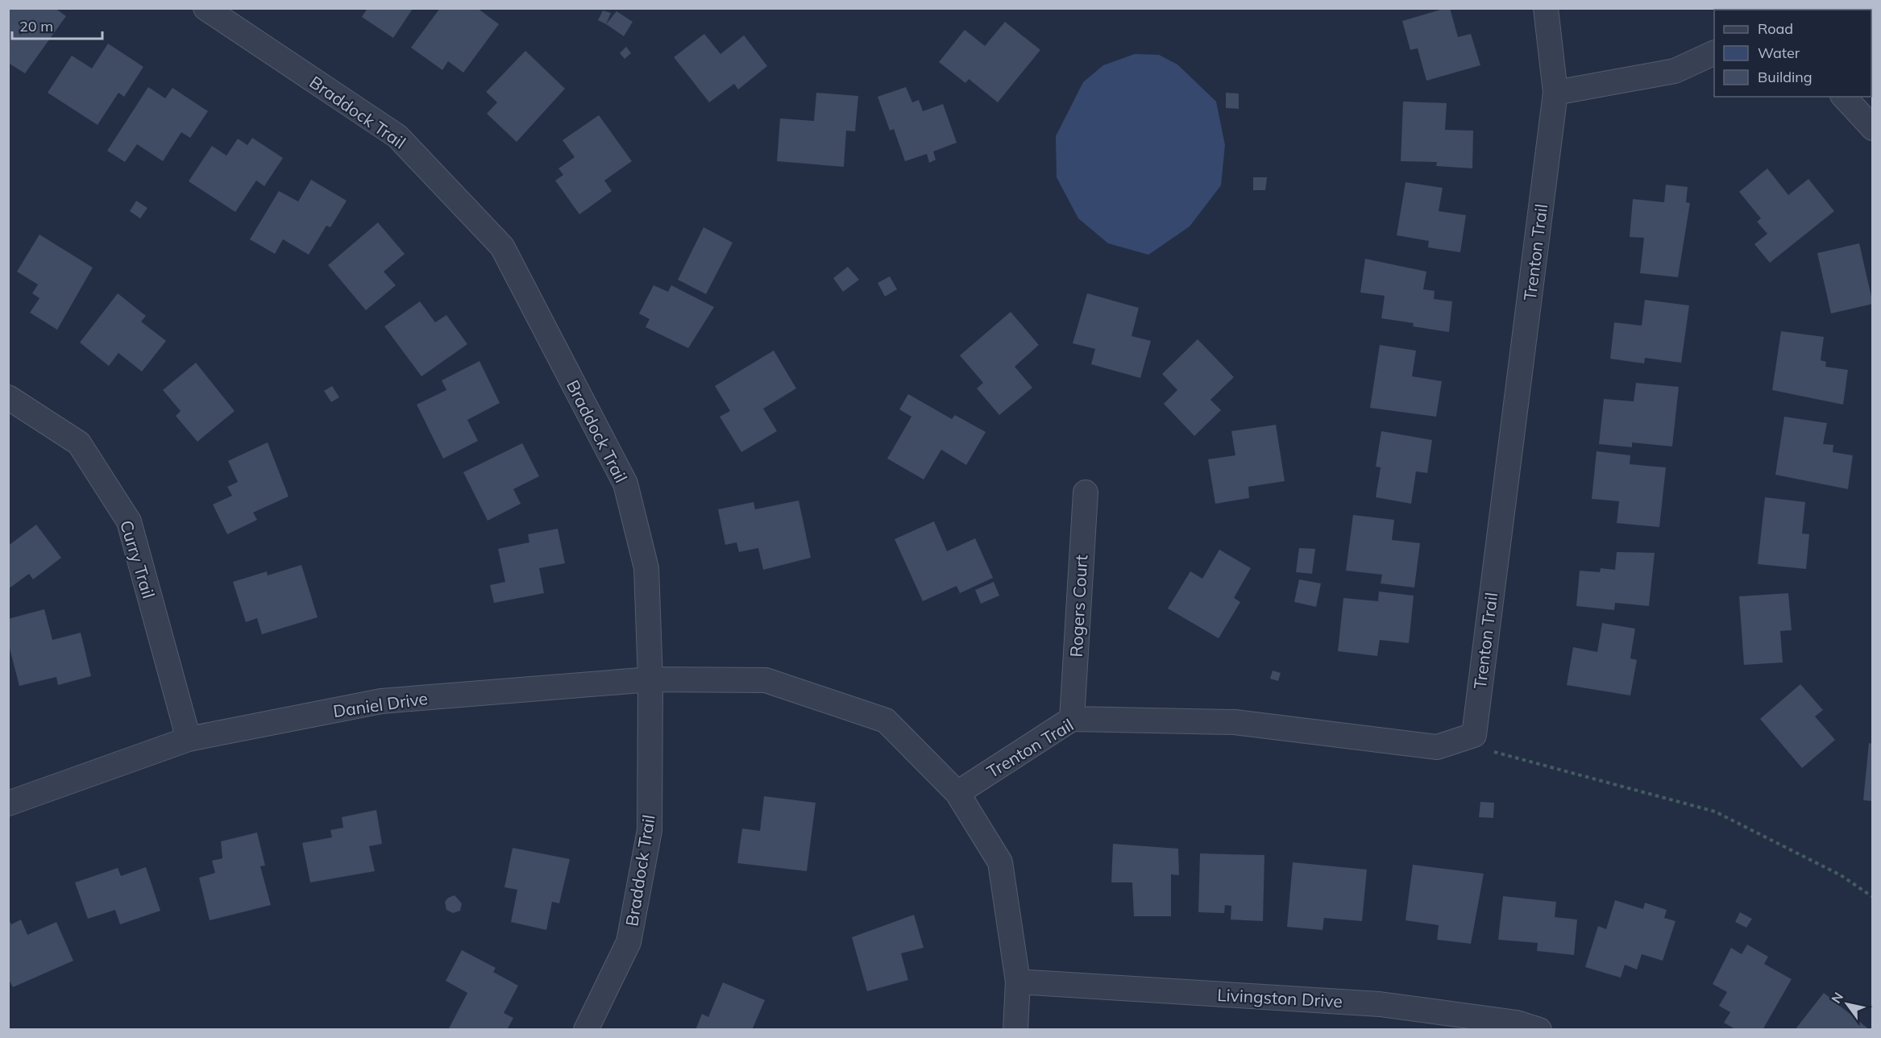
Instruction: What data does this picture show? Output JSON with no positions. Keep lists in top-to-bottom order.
{
  "streets": {
    "street": [
      "Braddock Trail",
      "Trenton Trail",
      "Curry Trail",
      "Rogers Court",
      "Daniel Drive",
      "Livingston Drive"
    ]
  },
  "crossings": [
    ["Braddock Trail", "Daniel Drive"],
    ["Trenton Trail", "Rogers Court"],
    ["Trenton Trail", "Daniel Drive"],
    ["Curry Trail", "Daniel Drive"],
    ["Daniel Drive", "Livingston Drive"]
  ],
  "legend": ["Road", "Water", "Building"],
  "scale_bar": "20 m",
  "north": "top left"
}
